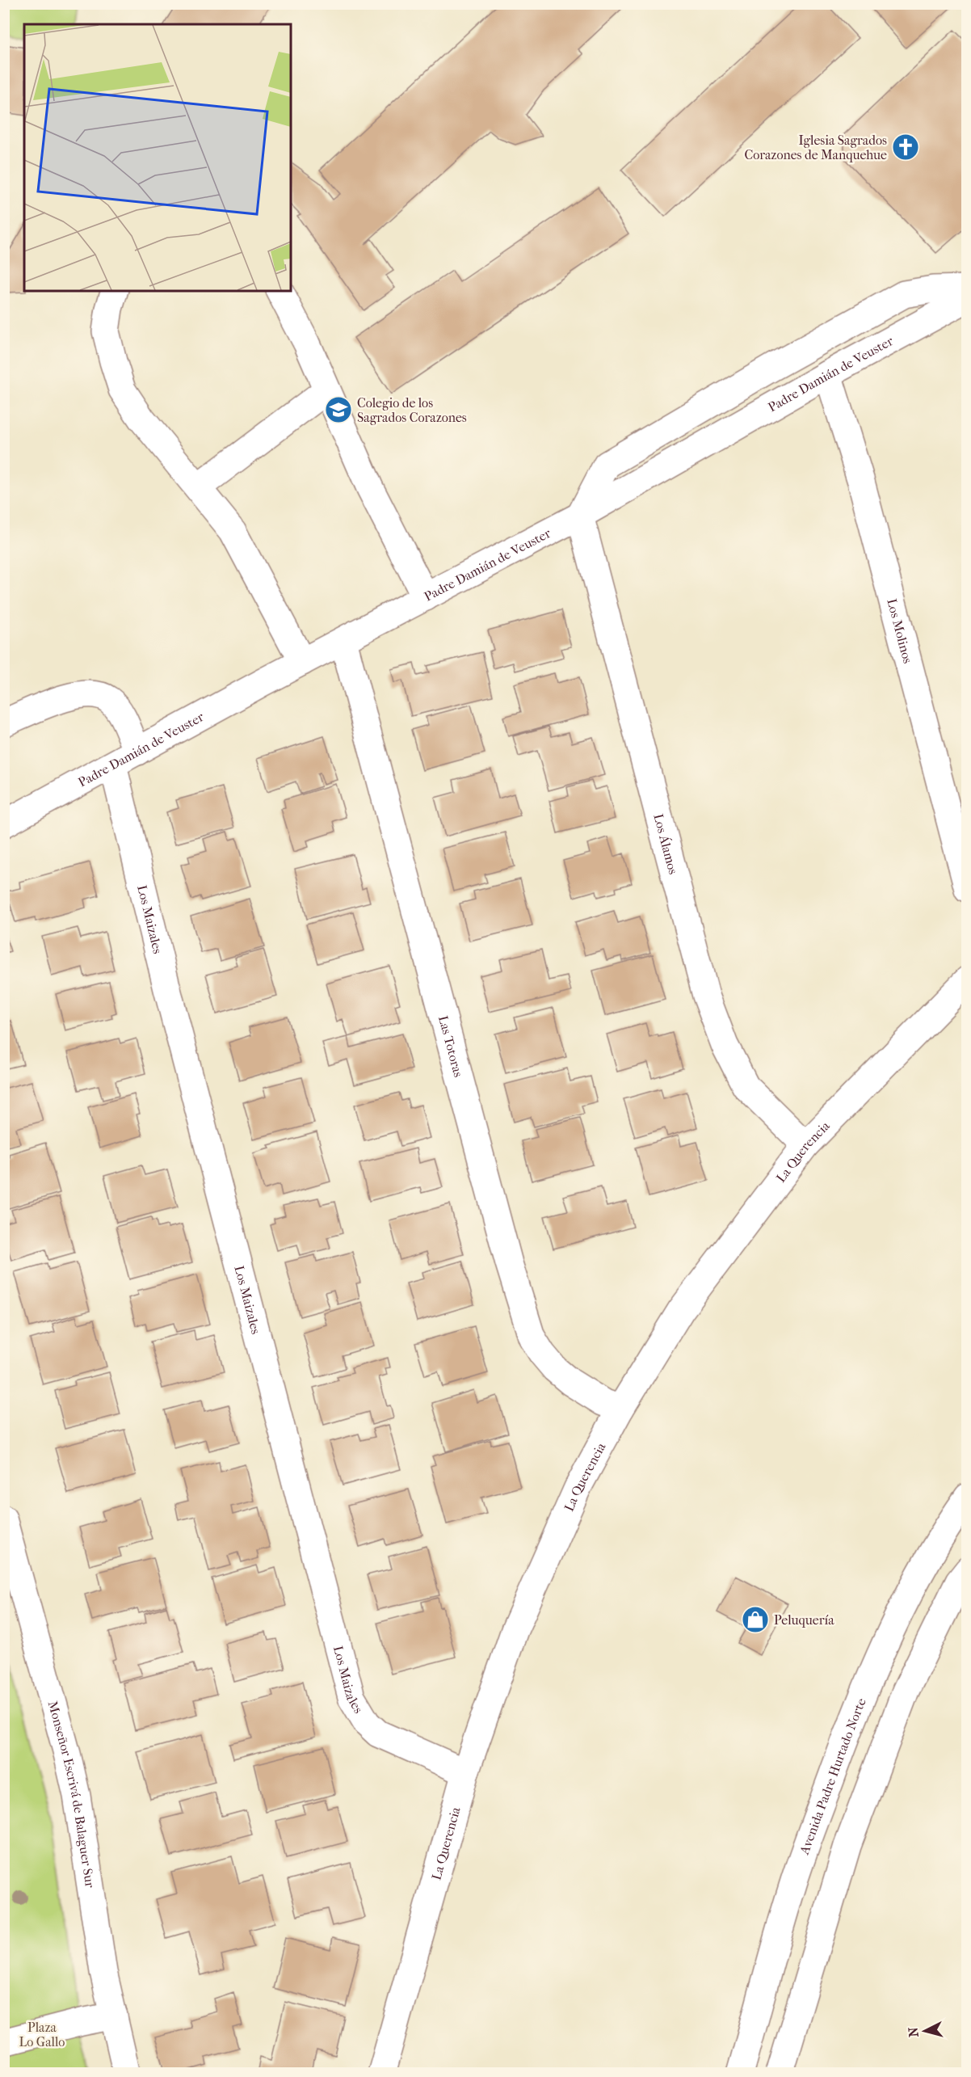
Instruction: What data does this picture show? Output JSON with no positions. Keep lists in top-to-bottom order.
{
  "streets": {
    "street": [
      "Padre Damián de Veuster",
      "Los Molinos",
      "Los Álamos",
      "Los Maizales",
      "Las Totoras",
      "La Querencia",
      "Avenida Padre Hurtado Norte",
      "Monseñor Escrivá de Balaguer Sur"
    ]
  },
  "crossings": [
    ["Padre Damián de Veuster", "Los Molinos"],
    ["Padre Damián de Veuster", "Los Álamos"],
    ["Padre Damián de Veuster", "Los Maizales"],
    ["Padre Damián de Veuster", "Las Totoras"],
    ["Los Álamos", "La Querencia"],
    ["Los Maizales", "La Querencia"],
    ["Las Totoras", "La Querencia"]
  ],
  "parks": ["Plaza Lo Gallo"],
  "places": {
    "church": ["Iglesia Sagrados Corazones de Manquehue"],
    "school or university": ["Colegio de los Sagrados Corazones"],
    "shop": ["Peluquería"]
  },
  "north": "left"
}
